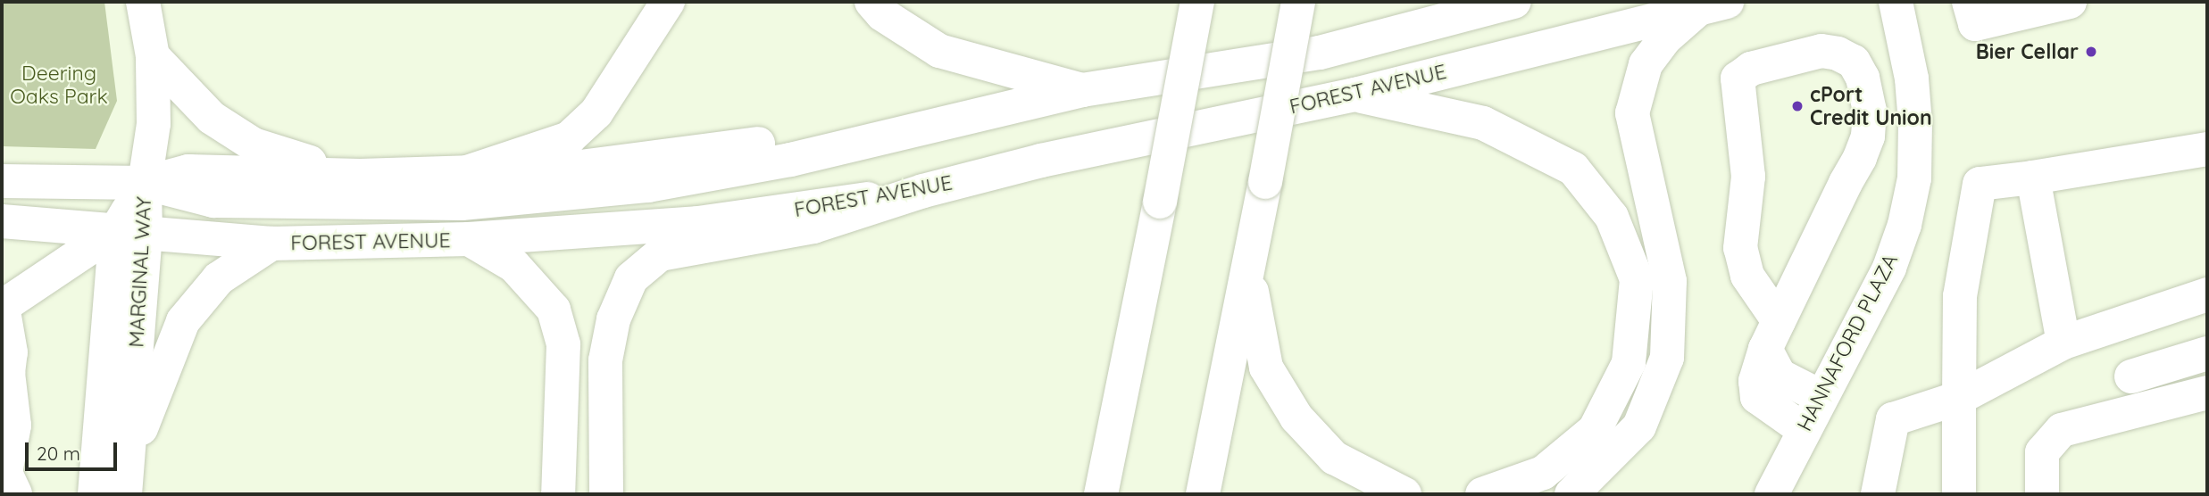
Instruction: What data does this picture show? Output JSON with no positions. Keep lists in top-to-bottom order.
{
  "streets": {
    "main road": ["FOREST AVENUE", "MARGINAL WAY", "HANNAFORD PLAZA"]
  },
  "crossings": [
    ["FOREST AVENUE", "MARGINAL WAY"]
  ],
  "parks": ["Deering Oaks Park"],
  "places": ["Bier Cellar", "cPort Credit Union"],
  "scale_bar": "20 m"
}
